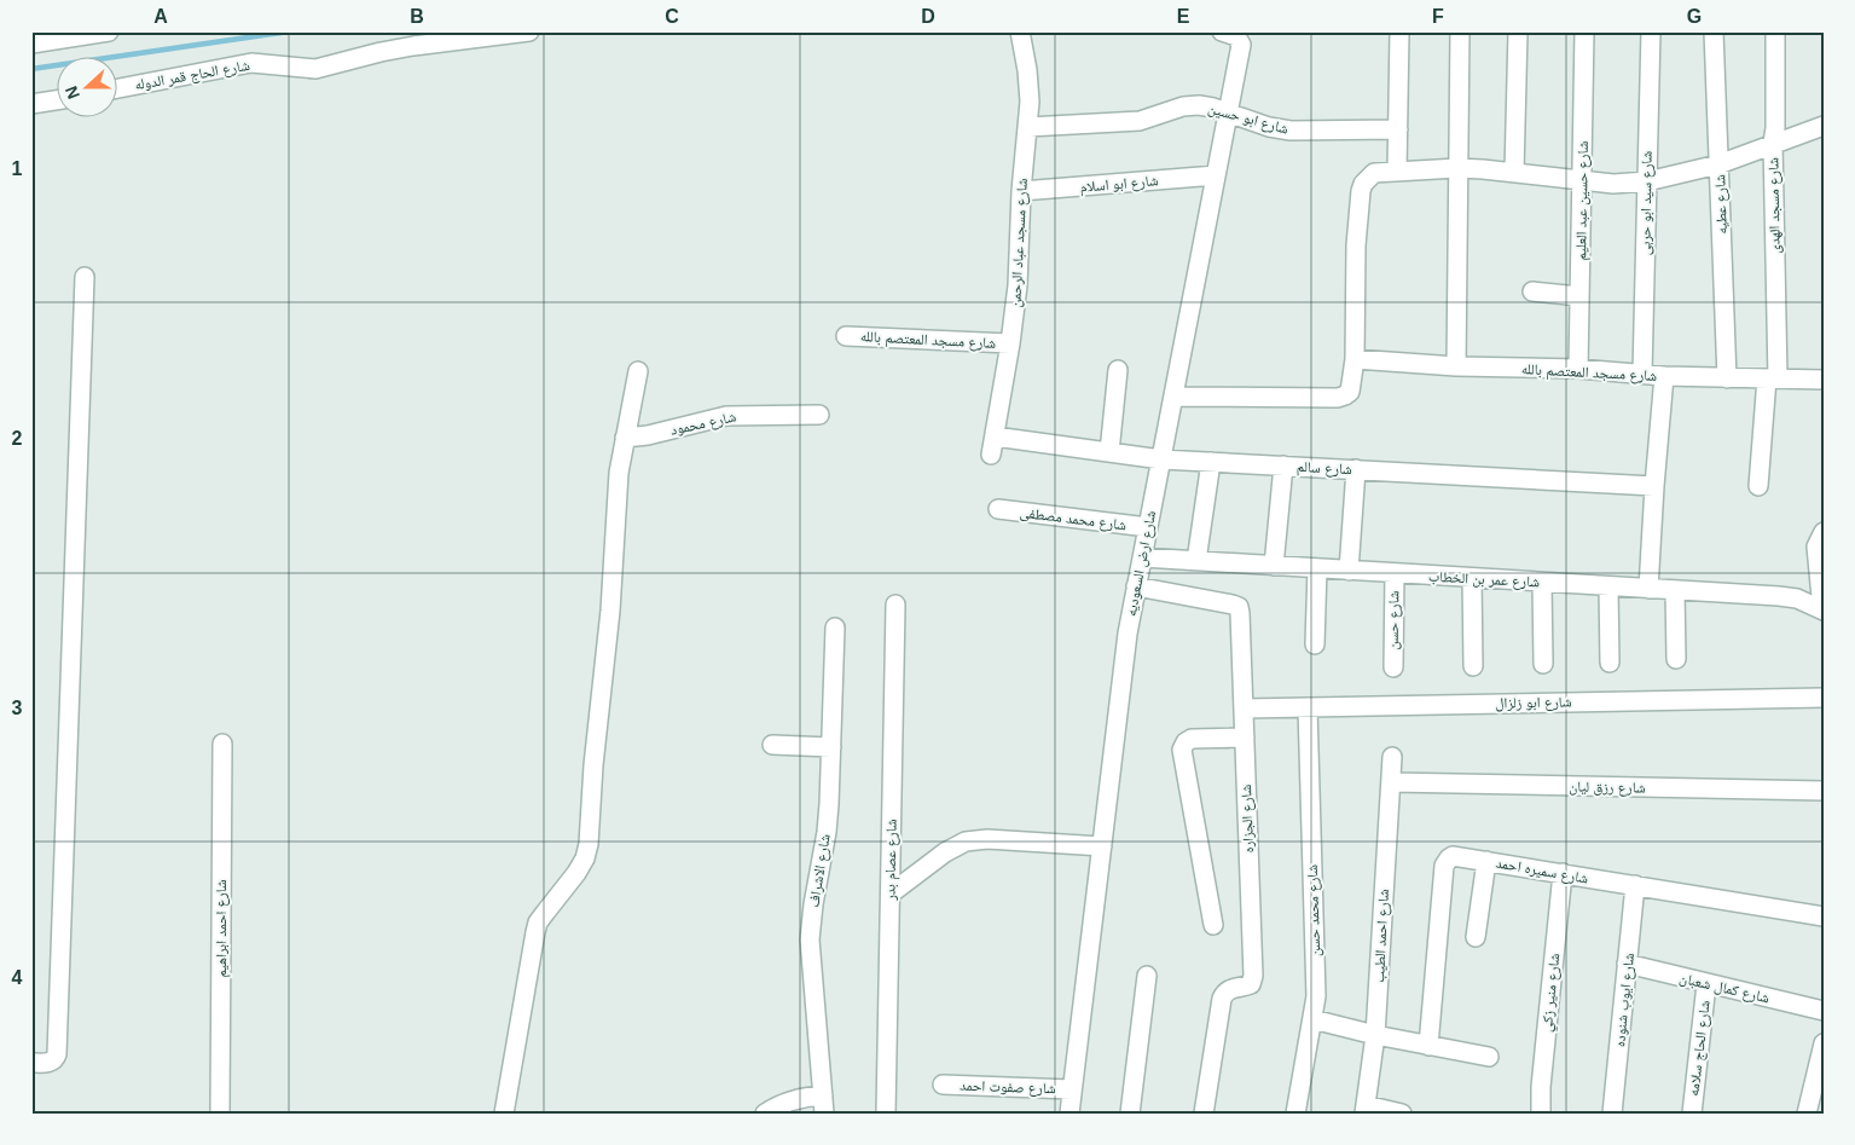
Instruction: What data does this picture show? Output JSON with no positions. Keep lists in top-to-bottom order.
{
  "streets": {
    "street": [
      "شارع الحاج قمر الدوله",
      "شارع ابو حسين",
      "شارع ابو اسلام",
      "شارع حسين عبد العليم",
      "شارع سيد ابو حربى",
      "شارع عطيه",
      "شارع مسجد الهدى",
      "شارع مسجد عباد الرحمن",
      "شارع مسجد المعتصم بالله",
      "شارع محمود",
      "شارع سالم",
      "شارع محمد مصطفى",
      "شارع ارض السعوديه",
      "شارع عمر بن الخطاب",
      "شارع حسن",
      "شارع ابو زلزال",
      "شارع رزق ليان",
      "شارع الجزاره",
      "شارع عصام بدر",
      "شارع الاشراف",
      "شارع سميره احمد",
      "شارع محمد حسن",
      "شارع احمد ابراهيم",
      "شارع احمد الطيب",
      "شارع كمال شعبان",
      "شارع منير زكي",
      "شارع ايوب شنوده",
      "شارع الحاج سلامه",
      "شارع صفوت احمد"
    ]
  },
  "crossings": [
    ["شارع ابو حسين", "شارع مسجد عباد الرحمن"],
    ["شارع ابو حسين", "شارع ارض السعوديه"],
    ["شارع ابو اسلام", "شارع مسجد عباد الرحمن"],
    ["شارع ابو اسلام", "شارع ارض السعوديه"],
    ["شارع حسين عبد العليم", "شارع مسجد المعتصم بالله"],
    ["شارع سيد ابو حربى", "شارع مسجد المعتصم بالله"],
    ["شارع عطيه", "شارع مسجد المعتصم بالله"],
    ["شارع مسجد الهدى", "شارع مسجد المعتصم بالله"],
    ["شارع مسجد عباد الرحمن", "شارع مسجد المعتصم بالله"],
    ["شارع مسجد عباد الرحمن", "شارع سالم"],
    ["شارع سالم", "شارع ارض السعوديه"],
    ["شارع محمد مصطفى", "شارع ارض السعوديه"],
    ["شارع ارض السعوديه", "شارع عمر بن الخطاب"],
    ["شارع ارض السعوديه", "شارع الجزاره"],
    ["شارع ارض السعوديه", "شارع صفوت احمد"],
    ["شارع عمر بن الخطاب", "شارع حسن"],
    ["شارع ابو زلزال", "شارع الجزاره"],
    ["شارع ابو زلزال", "شارع محمد حسن"],
    ["شارع رزق ليان", "شارع احمد الطيب"],
    ["شارع سميره احمد", "شارع منير زكي"],
    ["شارع سميره احمد", "شارع ايوب شنوده"],
    ["شارع كمال شعبان", "شارع ايوب شنوده"],
    ["شارع كمال شعبان", "شارع الحاج سلامه"]
  ],
  "north": "left",
  "grid": {
    "columns": [
      "A",
      "B",
      "C",
      "D",
      "E",
      "F",
      "G"
    ],
    "rows": [
      "1",
      "2",
      "3",
      "4"
    ]
  }
}
